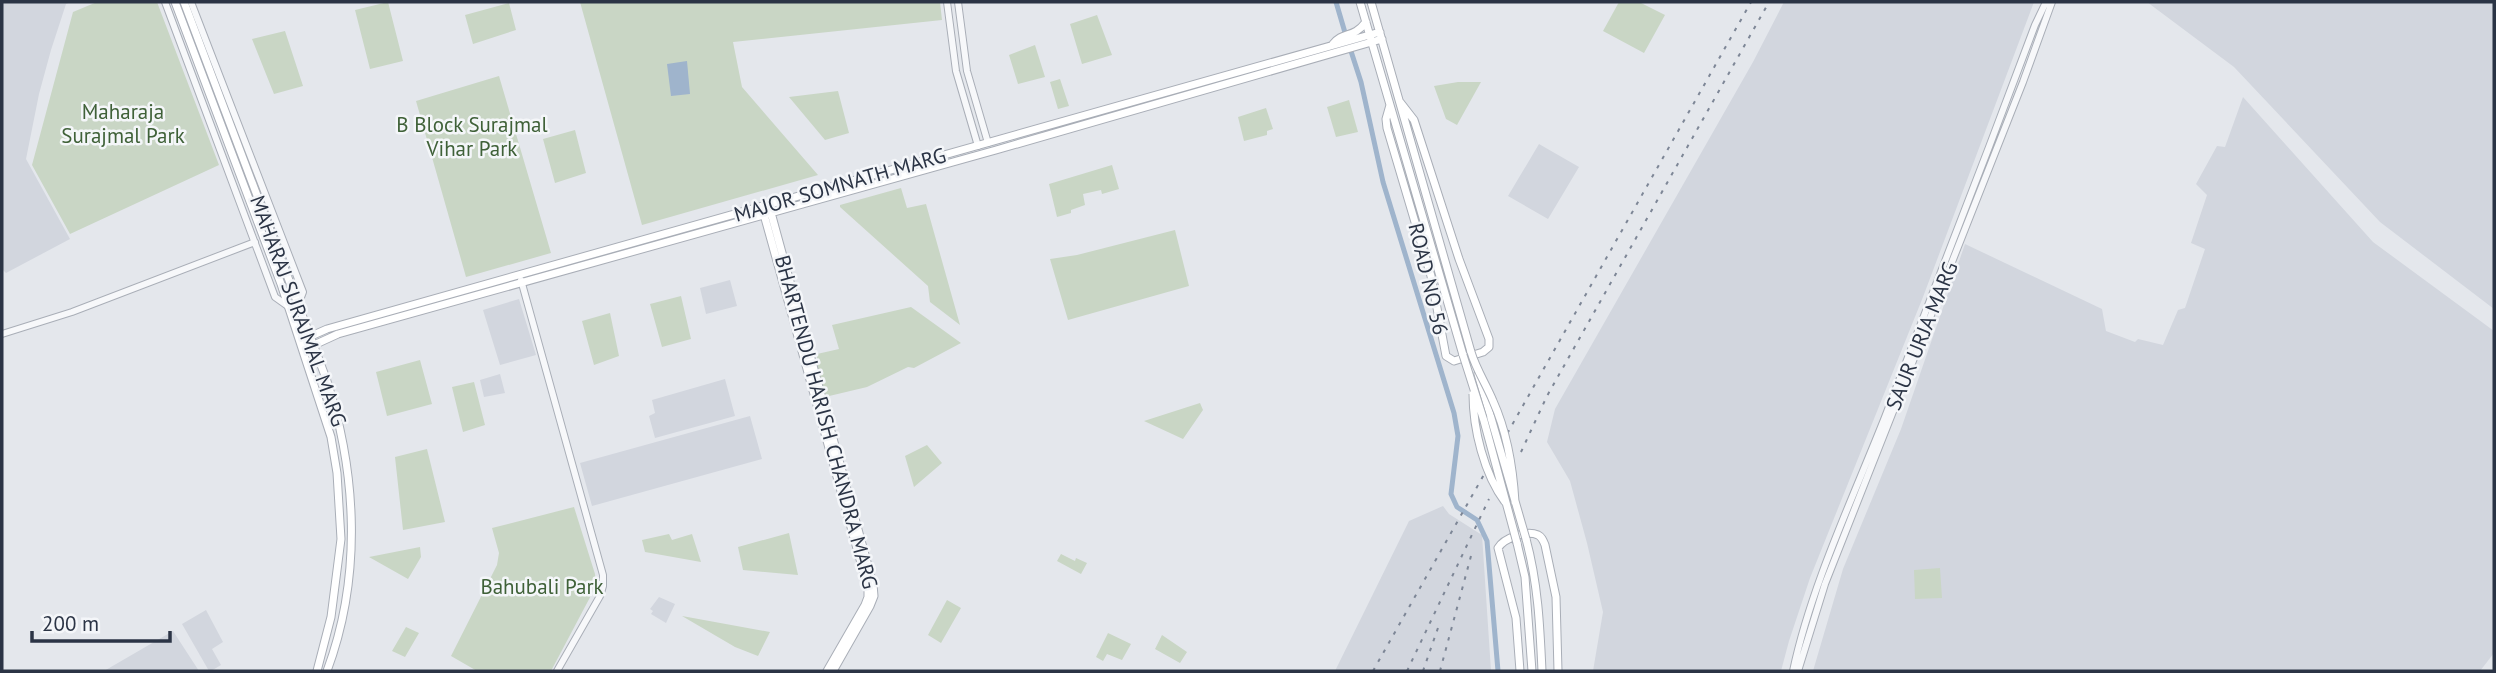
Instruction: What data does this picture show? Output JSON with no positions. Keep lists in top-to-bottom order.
{
  "streets": {
    "main road": [
      "MAJOR SOMNATH MARG",
      "ROAD NO 56",
      "MAHARAJ SURAJMAL MARG",
      "BHARTENDU HARISH CHANDRA MARG"
    ],
    "street": ["SAUR URJA MARG"]
  },
  "crossings": [
    ["MAJOR SOMNATH MARG", "MAHARAJ SURAJMAL MARG"],
    ["MAJOR SOMNATH MARG", "BHARTENDU HARISH CHANDRA MARG"]
  ],
  "parks": ["Maharaja Surajmal Park", "B Block Surajmal Vihar Park", "Bahubali Park"],
  "scale_bar": "200 m"
}
